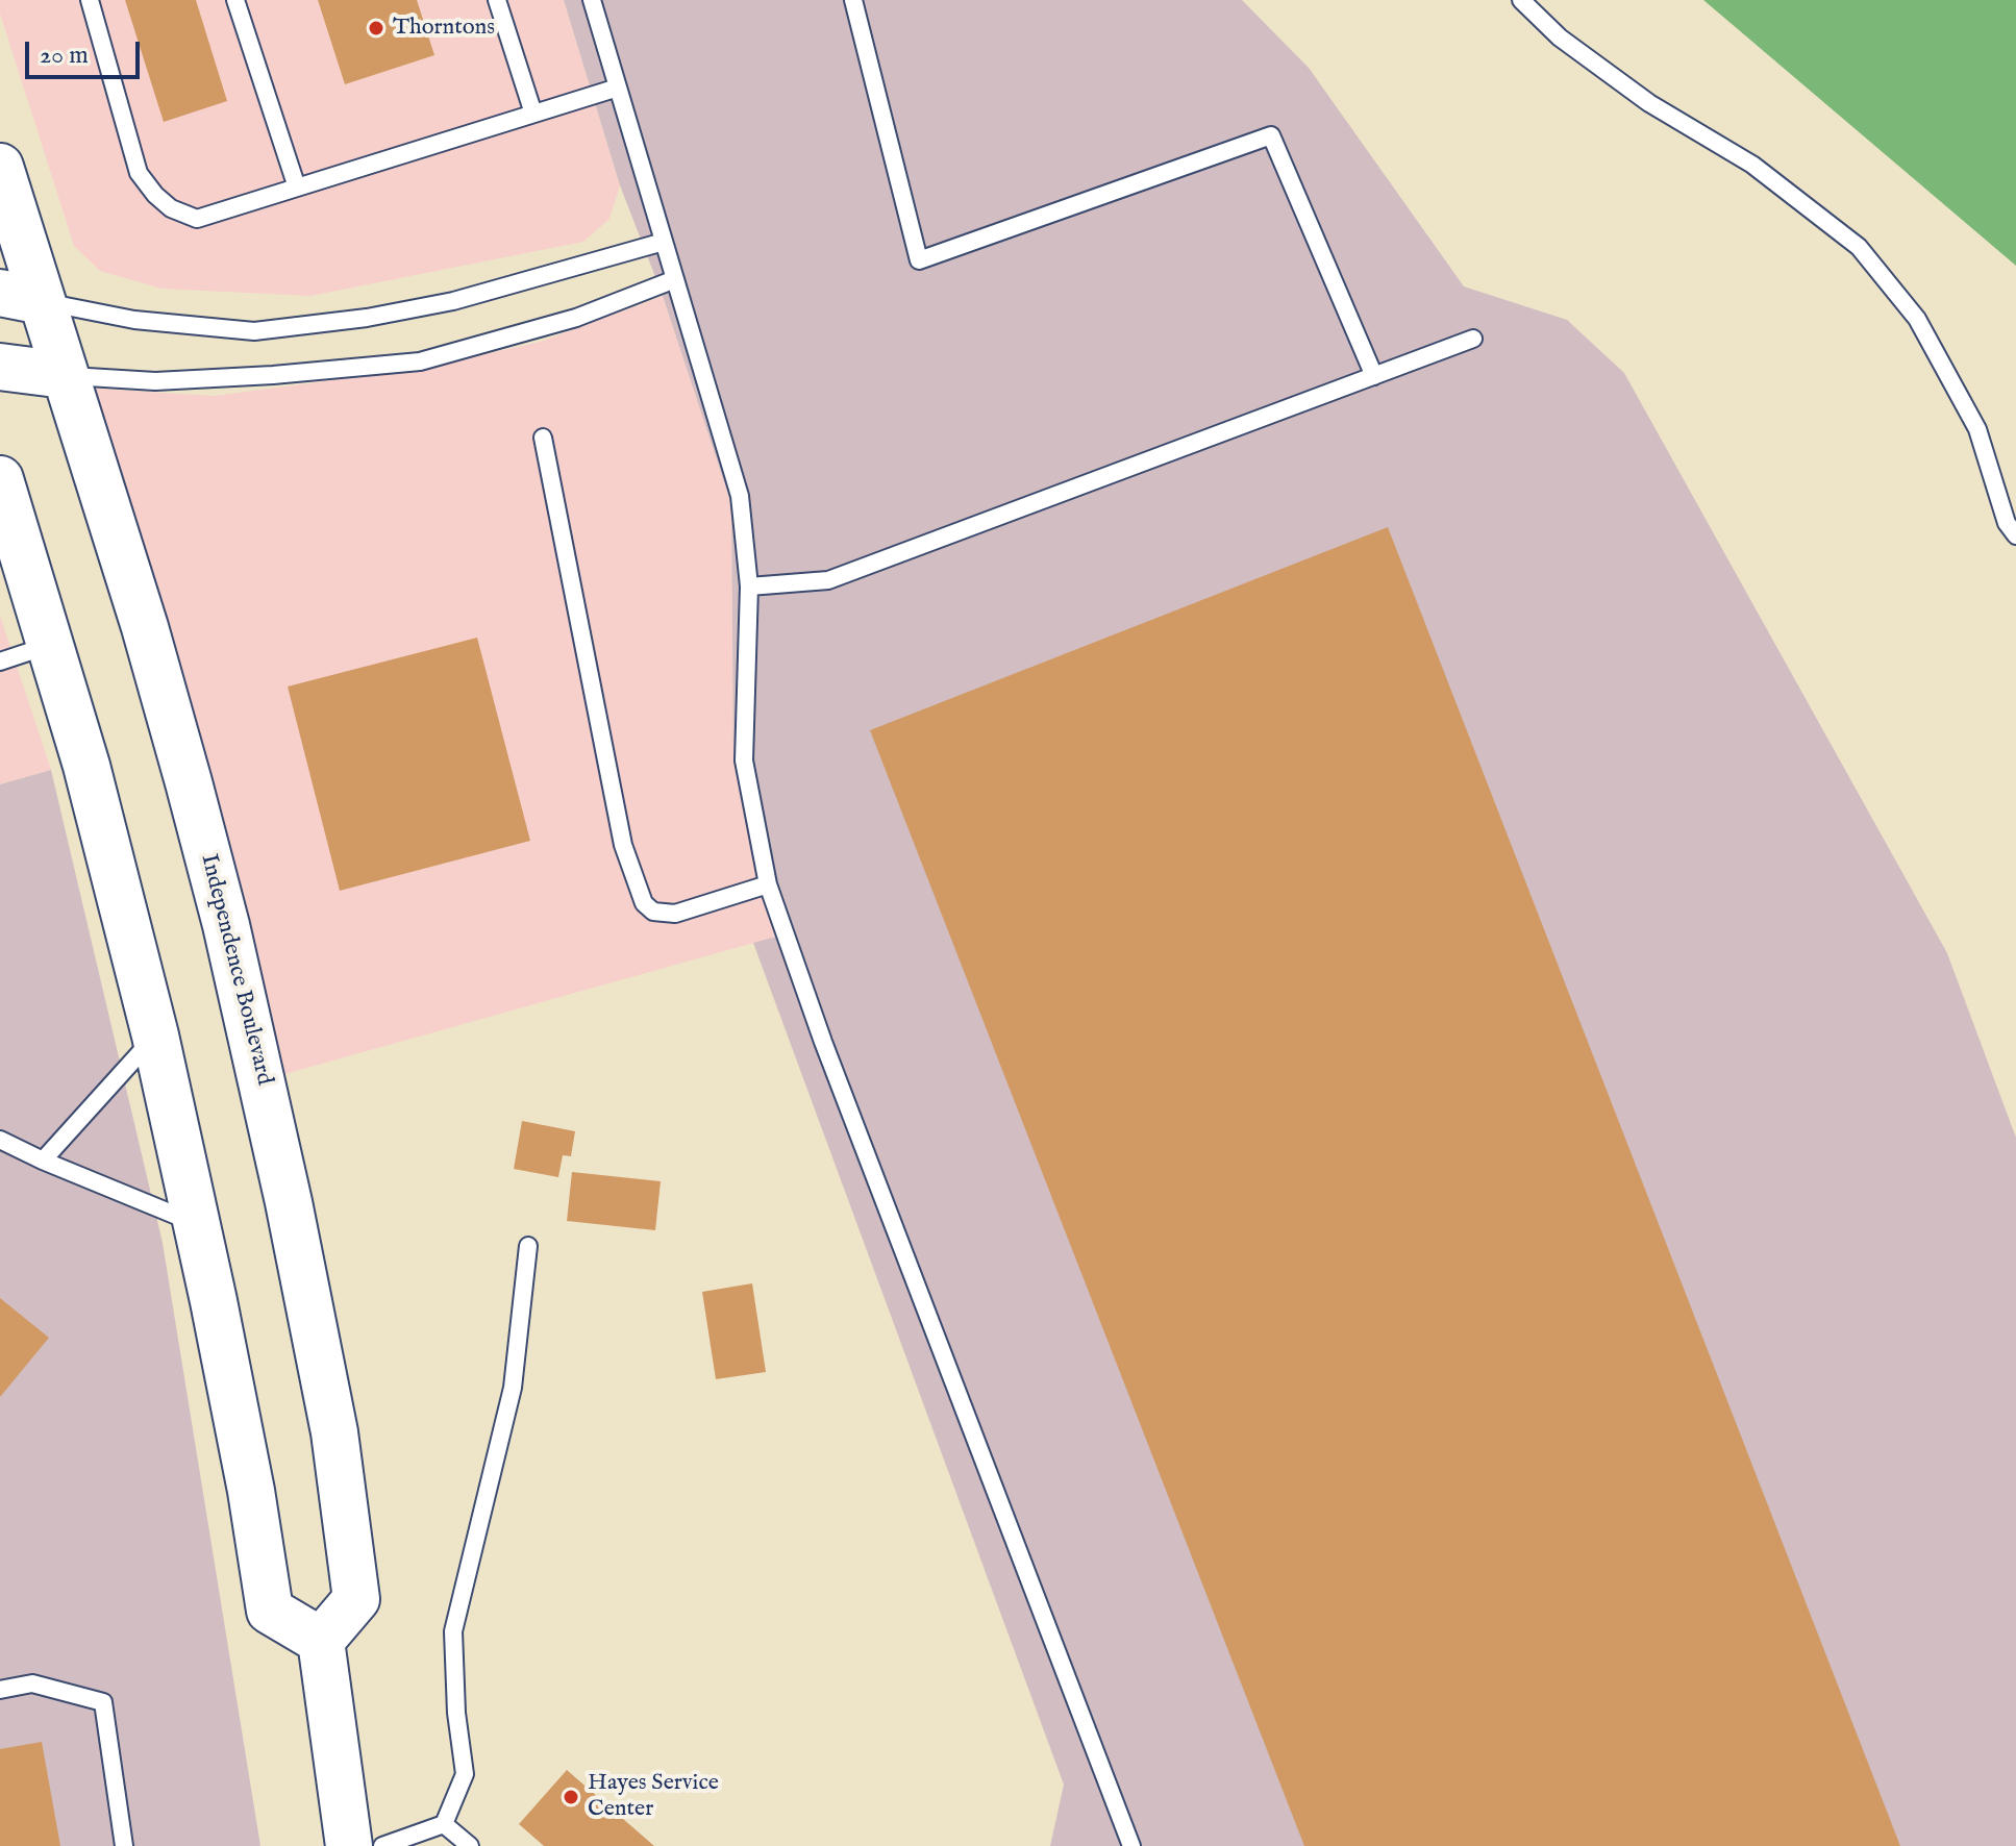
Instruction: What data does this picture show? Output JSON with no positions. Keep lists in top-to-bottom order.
{
  "streets": {
    "main road": ["Independence Boulevard"]
  },
  "places": ["Thorntons", "Hayes Service Center"],
  "scale_bar": "20 m"
}
